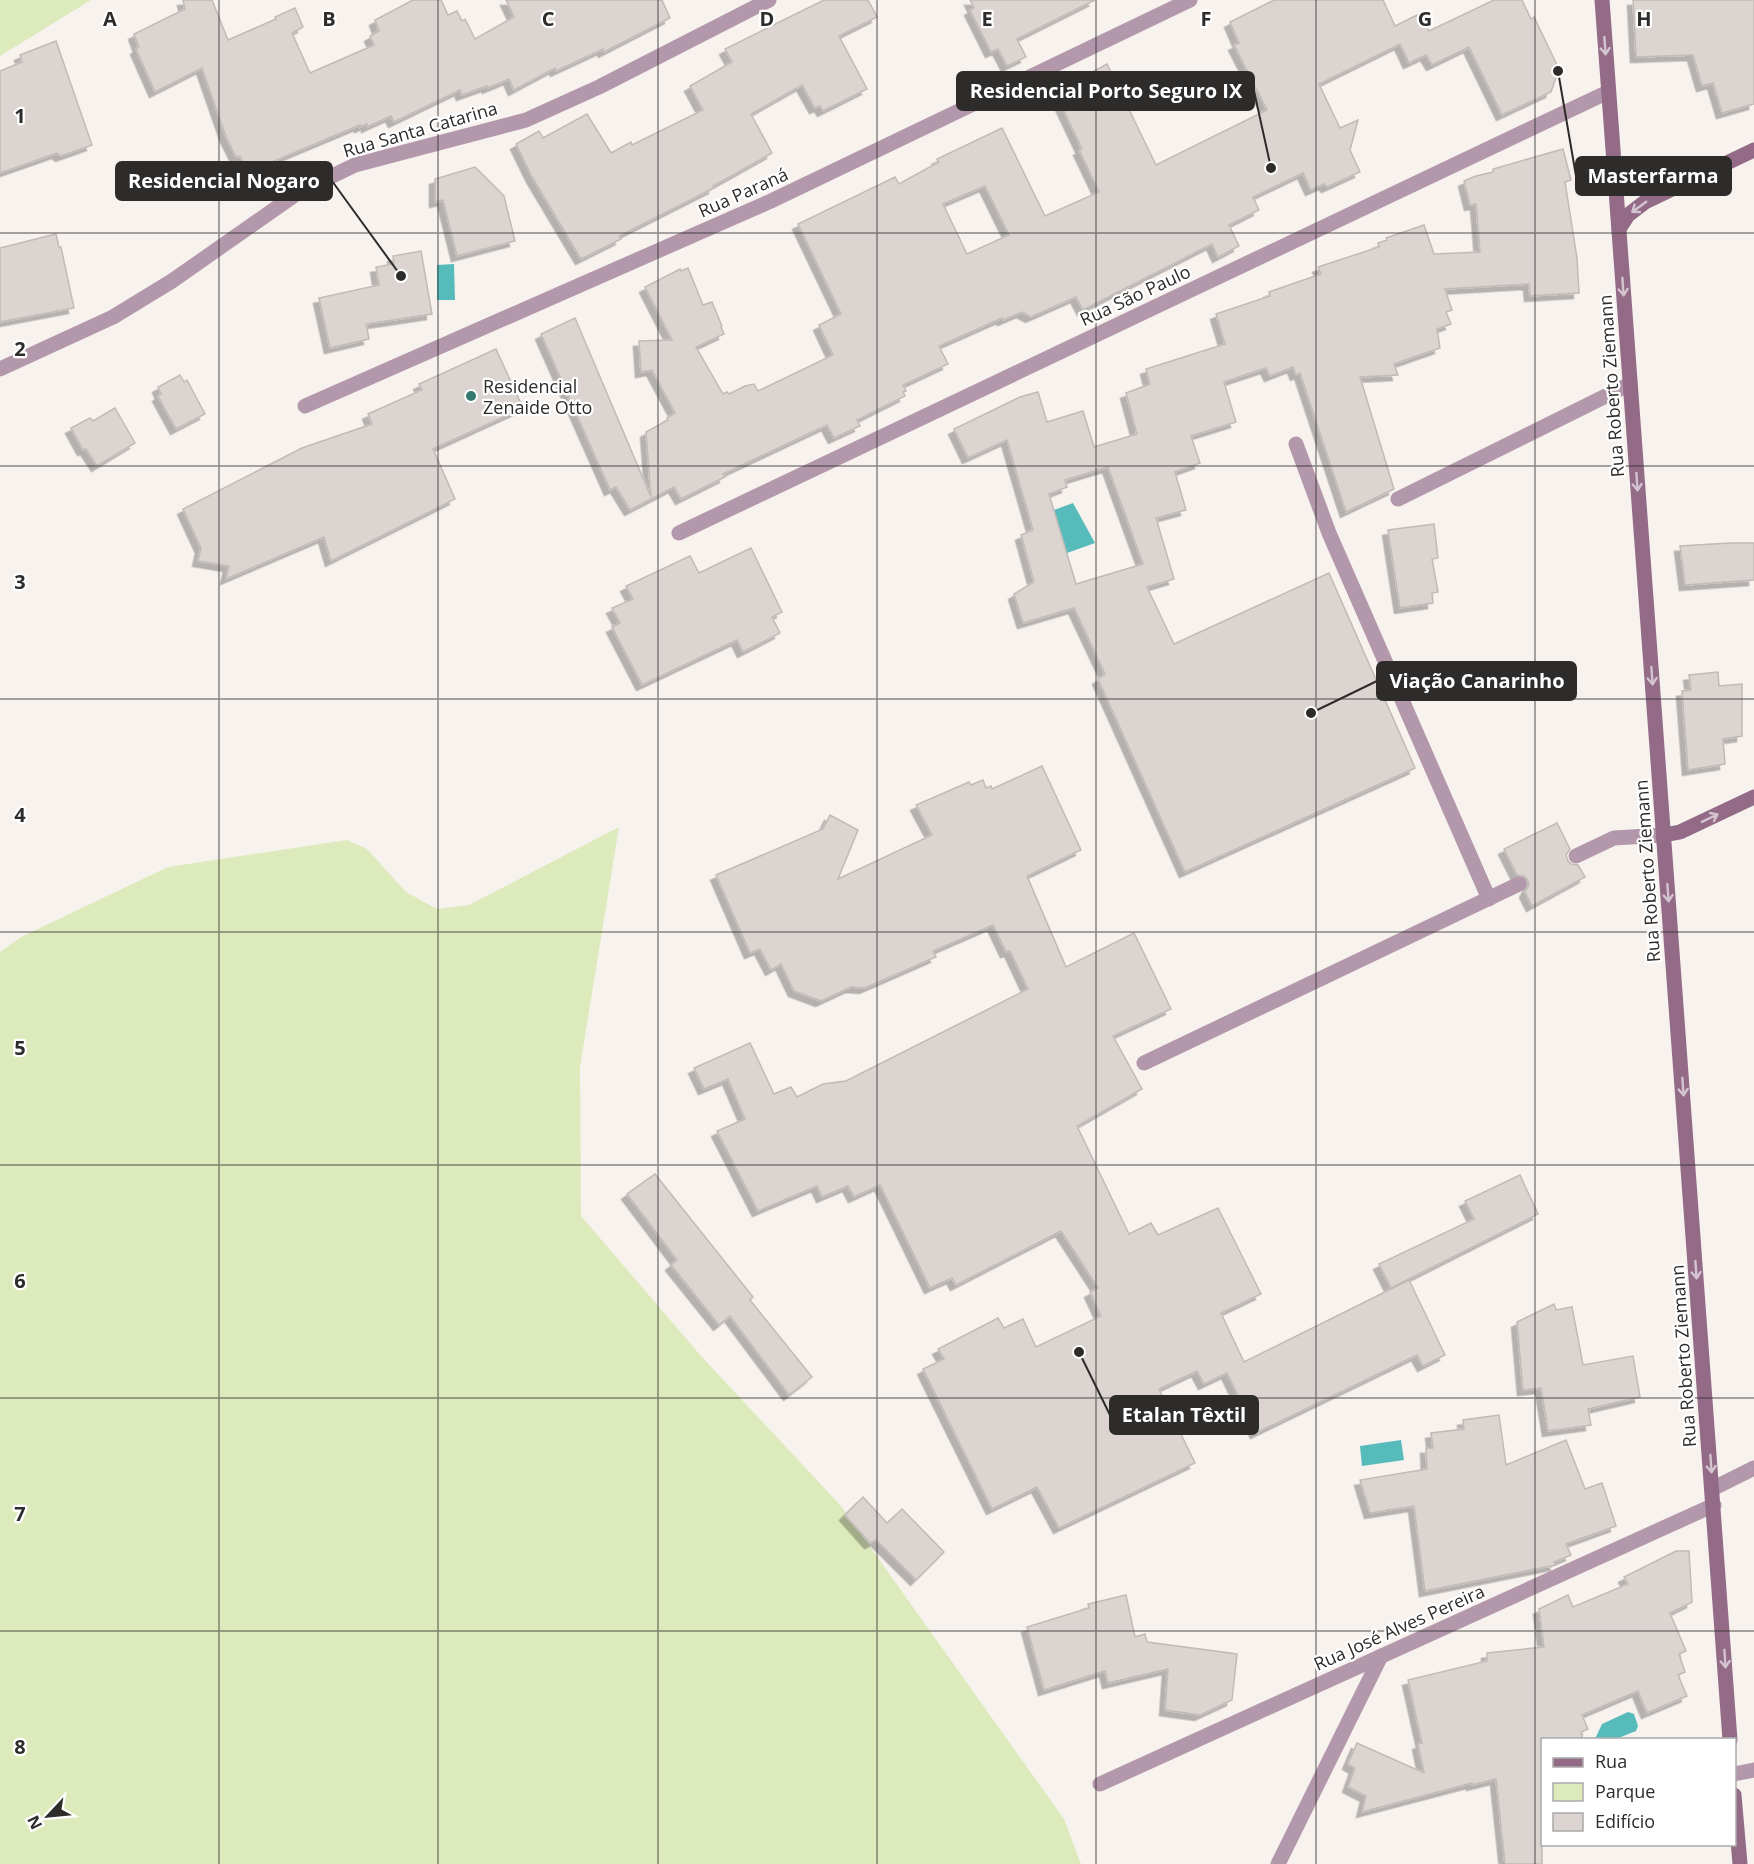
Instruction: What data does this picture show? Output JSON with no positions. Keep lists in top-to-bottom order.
{
  "streets": {
    "main road": ["Rua Roberto Ziemann"],
    "street": [
      "Rua Santa Catarina",
      "Rua Paraná",
      "Rua São Paulo",
      "Rua José Alves Pereira"
    ]
  },
  "crossings": [
    ["Rua São Paulo", "Rua Roberto Ziemann"],
    ["Rua Roberto Ziemann", "Rua José Alves Pereira"]
  ],
  "one_way": ["Rua Roberto Ziemann"],
  "places": [
    "Masterfarma",
    "Residencial Porto Seguro IX",
    "Residencial Nogaro",
    "Residencial Zenaide Otto",
    "Viação Canarinho",
    "Etalan Têxtil"
  ],
  "legend": ["Rua", "Parque", "Edifício"],
  "north": "bottom left",
  "grid": {
    "columns": [
      "A",
      "B",
      "C",
      "D",
      "E",
      "F",
      "G",
      "H"
    ],
    "rows": [
      "1",
      "2",
      "3",
      "4",
      "5",
      "6",
      "7",
      "8"
    ]
  }
}
